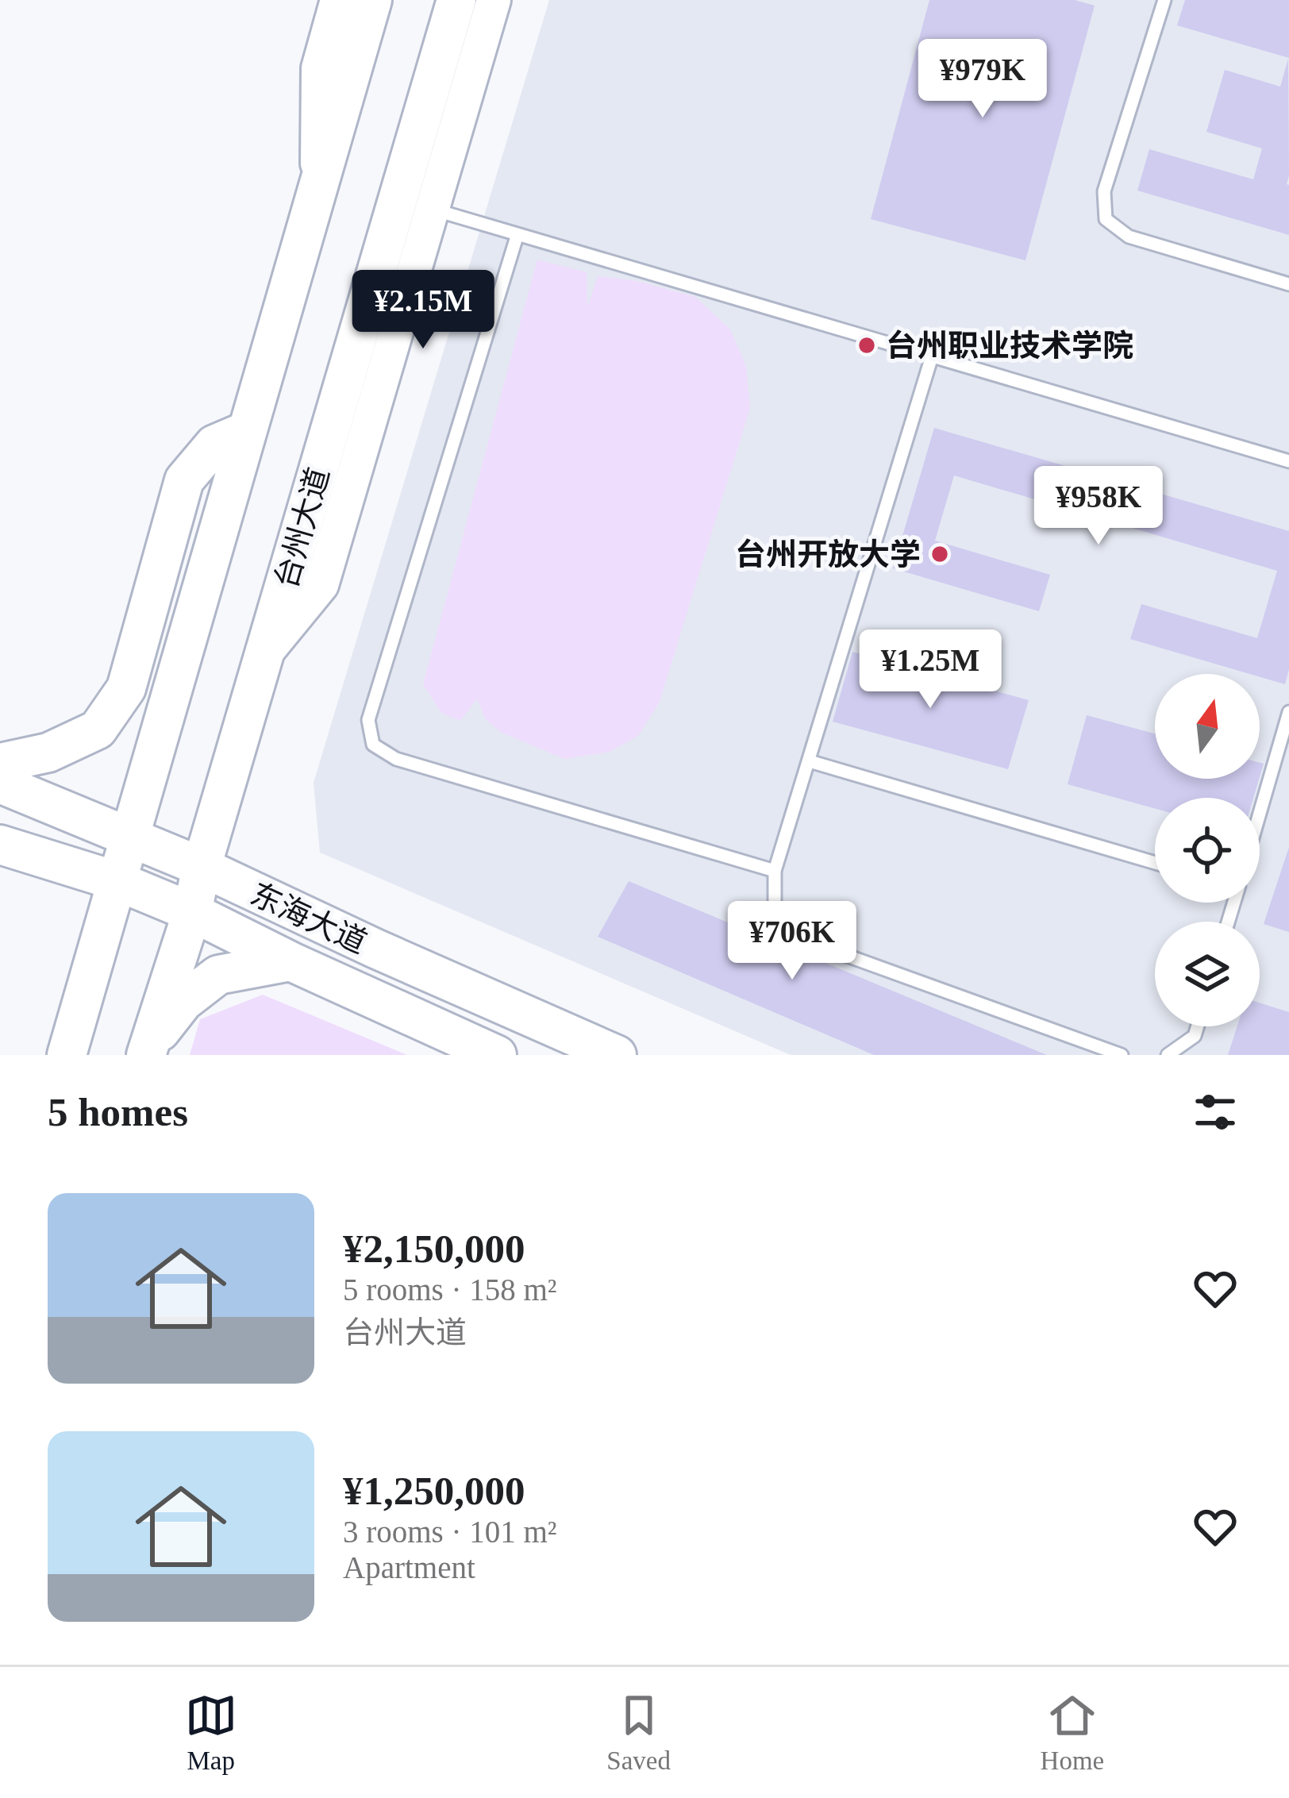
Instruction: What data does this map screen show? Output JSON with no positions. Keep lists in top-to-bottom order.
{
  "streets": {
    "main road": ["台州大道", "东海大道"]
  },
  "crossings": [
    ["台州大道", "东海大道"]
  ],
  "places": ["台州职业技术学院", "台州开放大学"],
  "north": "top",
  "page": {
    "price": [
      "¥979K",
      "¥2.15M",
      "¥958K",
      "¥1.25M",
      "¥706K"
    ],
    "heading": "5 homes",
    "list": [
      {
        "name": "¥2,150,000",
        "note": "5 rooms · 158 m² · 台州大道"
      },
      {
        "name": "¥1,250,000",
        "note": "3 rooms · 101 m² · Apartment"
      }
    ],
    "tabs": ["Map", "Saved", "Home"]
  }
}
